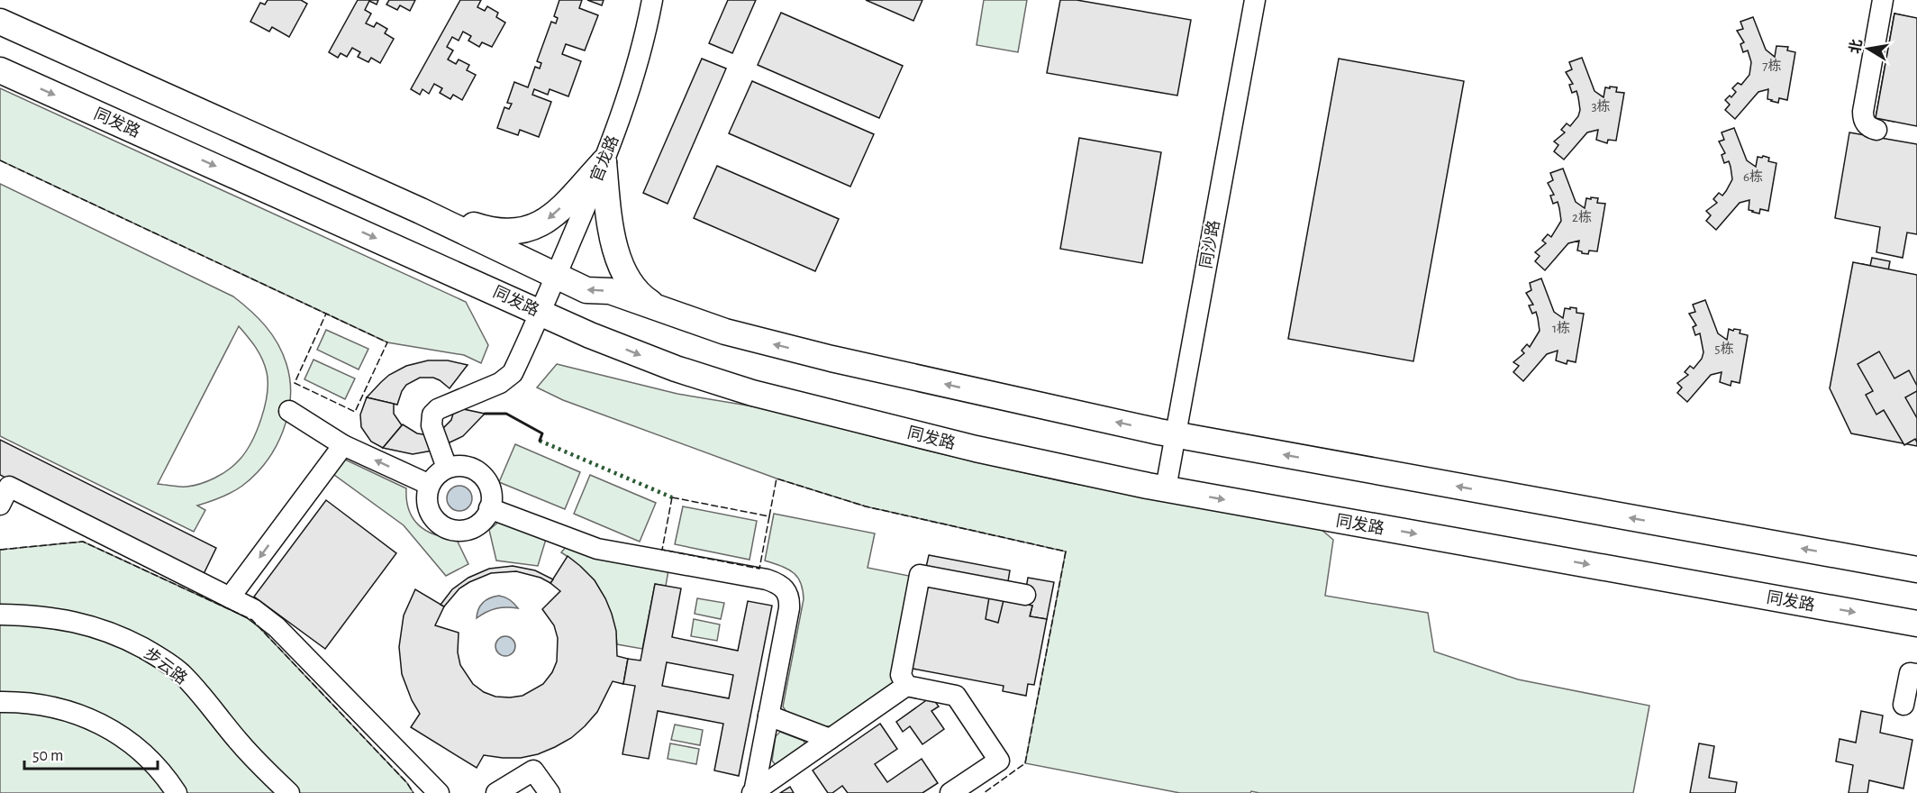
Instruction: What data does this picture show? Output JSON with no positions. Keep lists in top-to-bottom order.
{
  "streets": {
    "main road": ["同发路"],
    "street": ["官龙路", "同沙路", "步云路"]
  },
  "crossings": [
    ["同发路", "官龙路"],
    ["同发路", "同沙路"]
  ],
  "house_numbers": [
    "7栋",
    "3栋",
    "6栋",
    "2栋",
    "1栋",
    "5栋"
  ],
  "scale_bar": "50 m",
  "north": "left"
}
